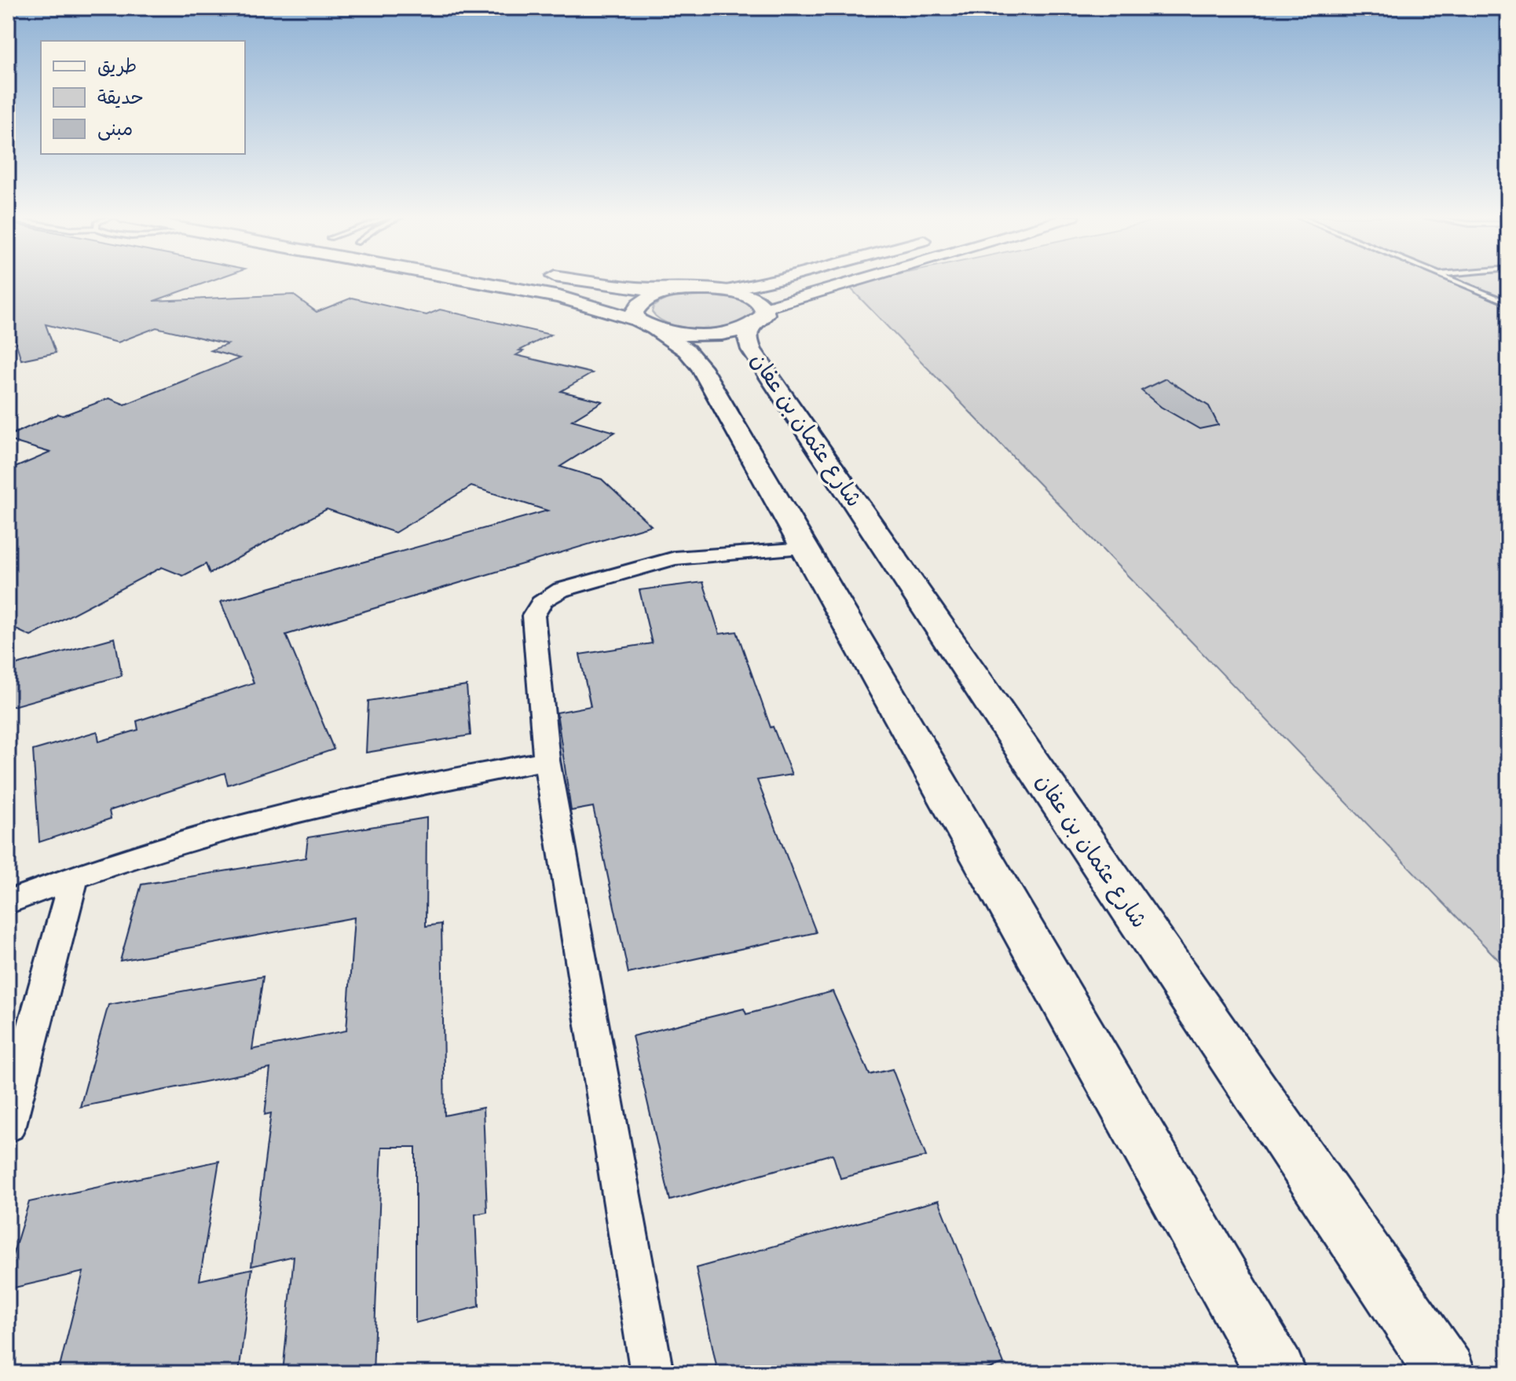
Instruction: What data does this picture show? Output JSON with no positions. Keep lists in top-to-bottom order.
{
  "streets": {
    "main road": ["شارع عثمان بن عفان"]
  },
  "legend": ["طريق", "حديقة", "مبنى"]
}
